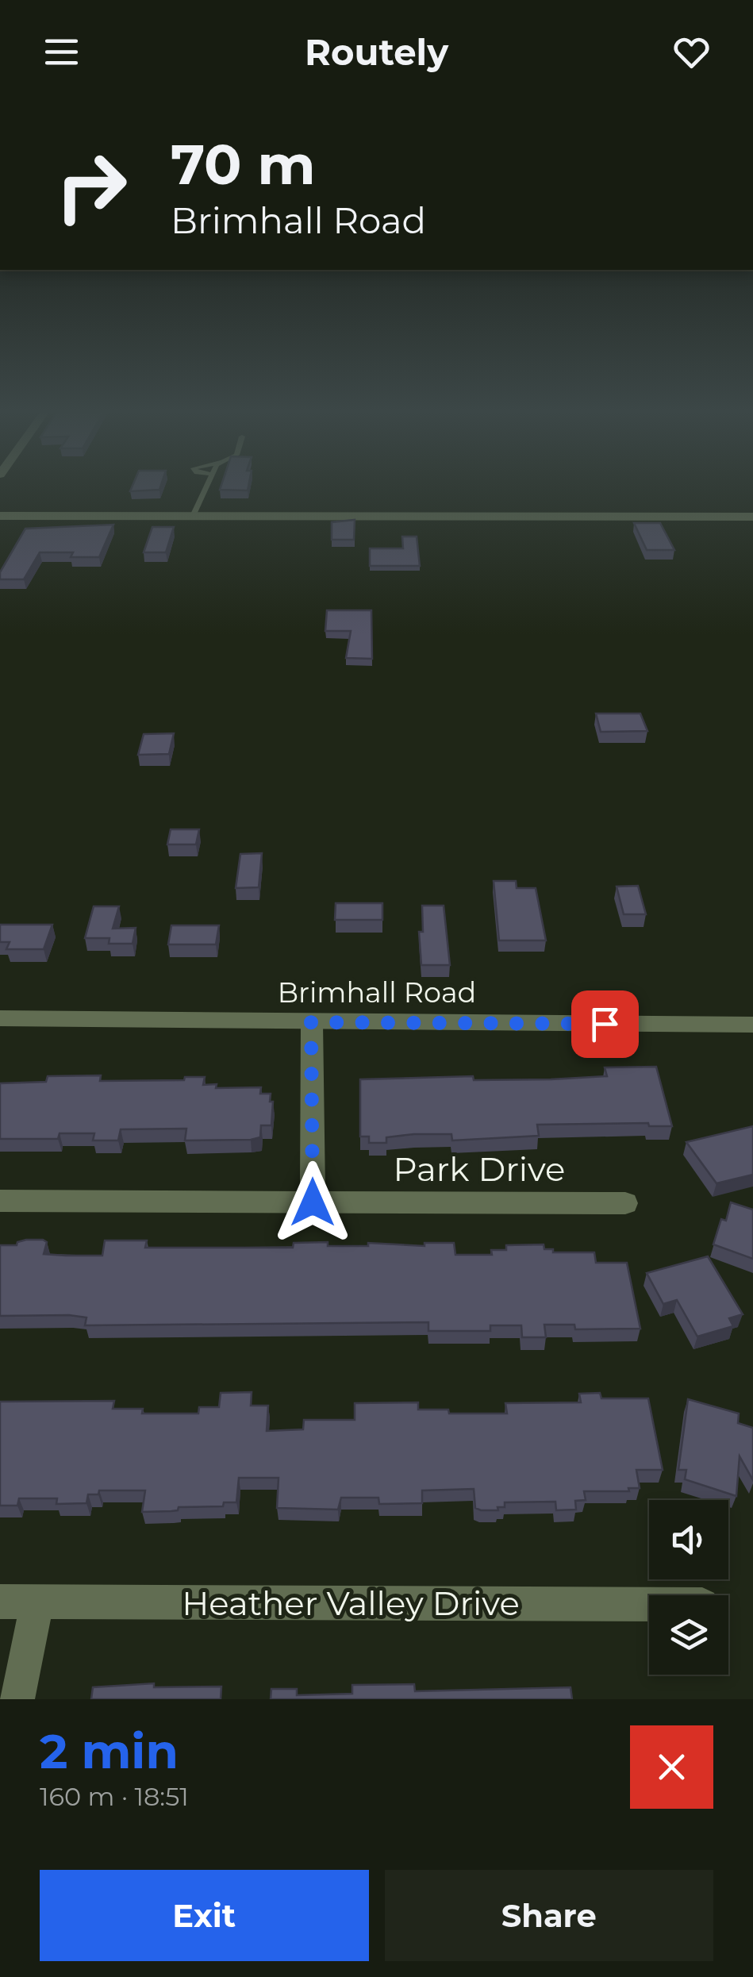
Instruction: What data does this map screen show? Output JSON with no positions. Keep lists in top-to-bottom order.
{
  "streets": {
    "street": ["Brimhall Road", "Park Drive", "Heather Valley Drive"]
  },
  "page": {
    "header": "Routely",
    "turn": ["70 m", "Brimhall Road"],
    "heading": ["2 min", "160 m · 18:51"],
    "buttons": ["Exit", "Share"]
  }
}
